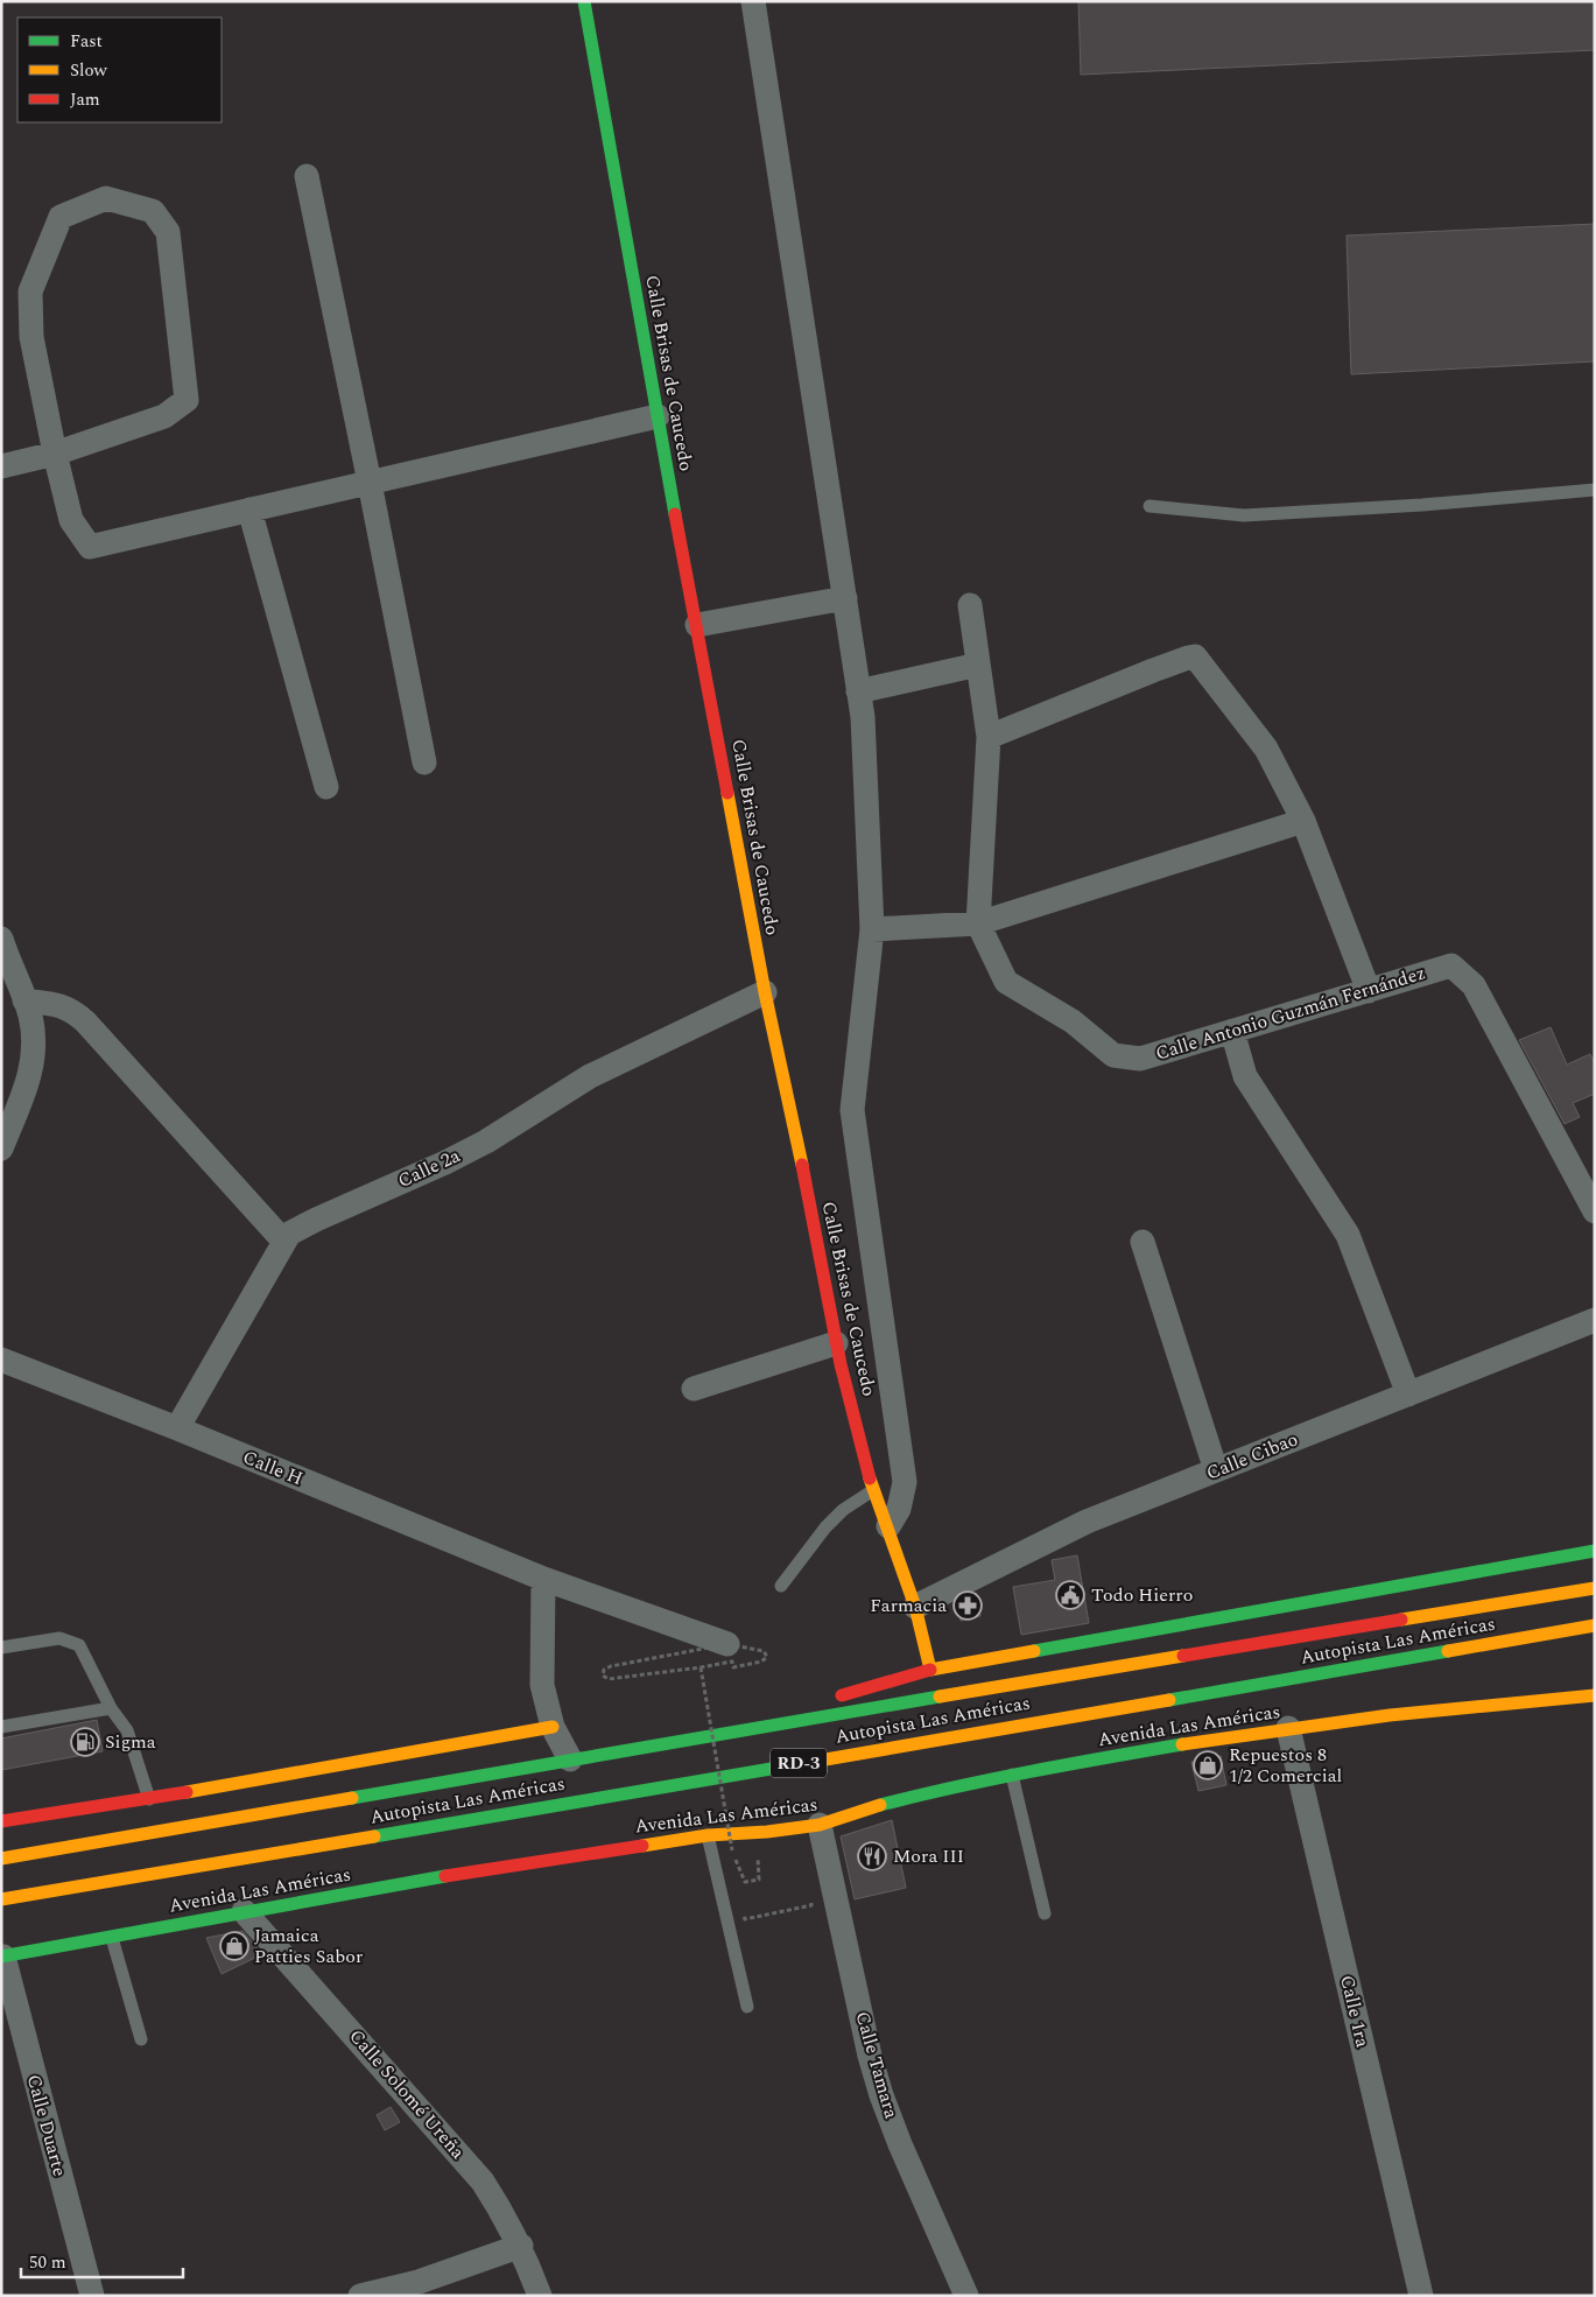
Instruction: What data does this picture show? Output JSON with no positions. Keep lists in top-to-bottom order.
{
  "streets": {
    "main road": [
      "Calle Brisas de Caucedo",
      "Autopista Las Américas",
      "Avenida Las Américas",
      "RD-3"
    ],
    "street": [
      "Calle Antonio Guzmán Fernández",
      "Calle 2a",
      "Calle Cibao",
      "Calle H",
      "Calle 1ra",
      "Calle Tamara",
      "Calle Solomé Ureña",
      "Calle Duarte"
    ]
  },
  "crossings": [
    ["Calle Brisas de Caucedo", "Calle 2a"],
    ["Calle Brisas de Caucedo", "Calle Cibao"],
    ["Calle 2a", "Calle H"],
    ["Avenida Las Américas", "Calle 1ra"],
    ["Avenida Las Américas", "Calle Tamara"],
    ["Avenida Las Américas", "Calle Solomé Ureña"],
    ["Avenida Las Américas", "Calle Duarte"]
  ],
  "places": {
    "public building": ["Todo Hierro"],
    "pharmacy": ["Farmacia"],
    "fuel station": ["Sigma"],
    "shop": ["Repuestos 8 1/2 Comercial", "Jamaica Patties Sabor"],
    "restaurant": ["Mora III"]
  },
  "legend": ["Fast", "Slow", "Jam"],
  "scale_bar": "50 m"
}
